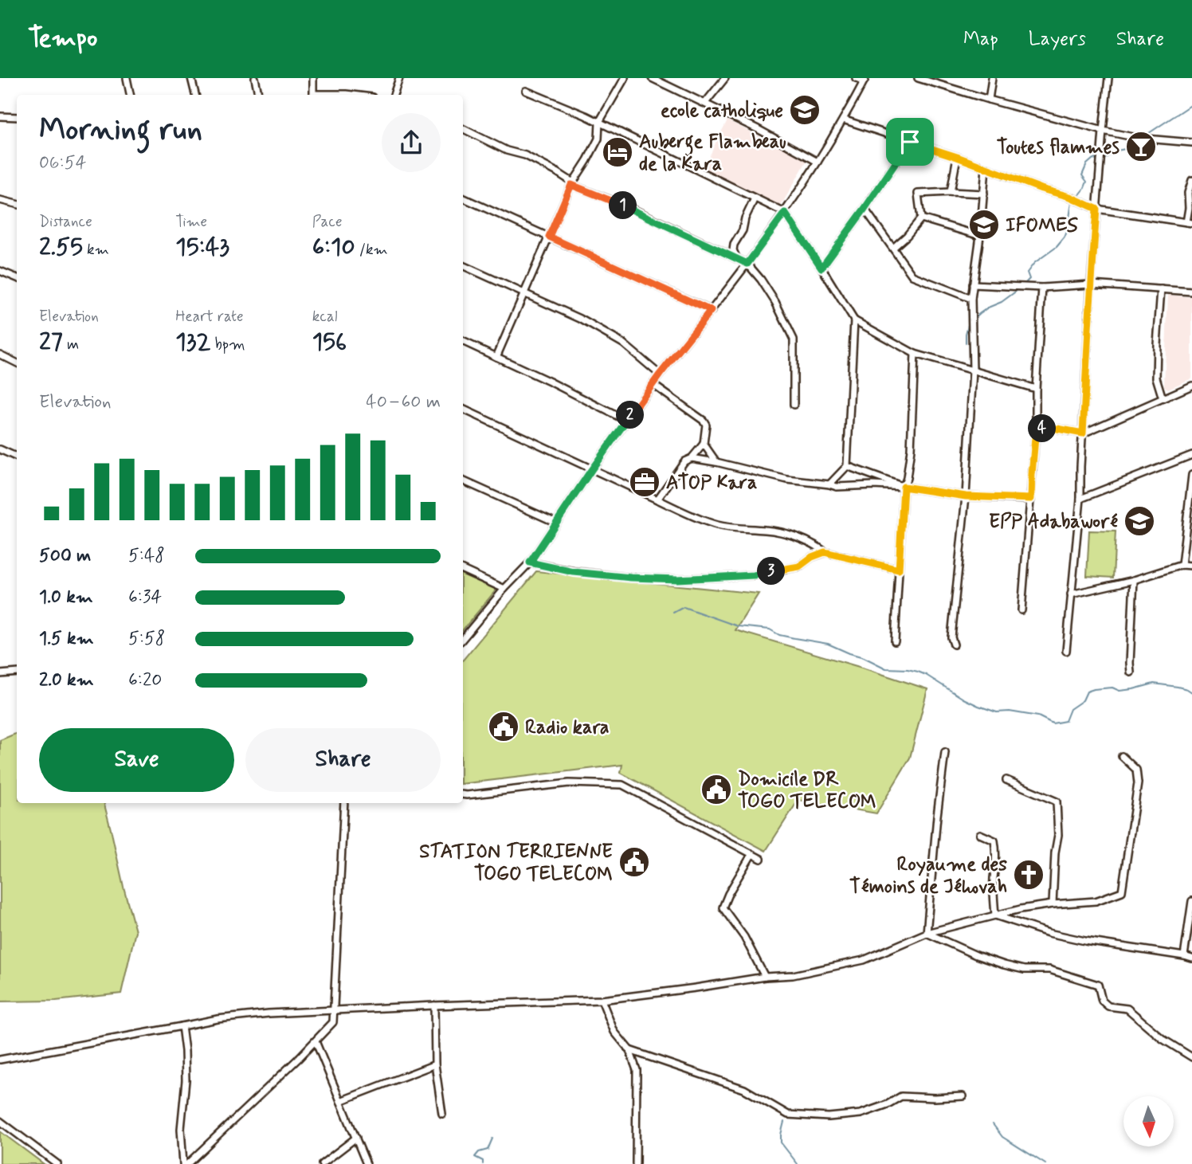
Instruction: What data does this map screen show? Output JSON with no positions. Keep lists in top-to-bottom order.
{
  "places": {
    "school or university": ["ecole catholique", "IFOMES", "EPP Adabaworé"],
    "bar": ["Toutes flammes"],
    "hotel": ["Auberge Flambeau de la Kara"],
    "office": ["ATOP Kara"],
    "public building": ["Radio kara", "Domicile DR TOGO TELECOM", "STATION TERRIENNE TOGO TELECOM"],
    "church": ["Royaume des Témoins de Jéhovah"]
  },
  "north": "bottom",
  "page": {
    "header": "Tempo",
    "nav": ["Map", "Layers", "Share"],
    "heading": ["Morning run", "06:54"],
    "stats": [
      ["Distance", "2.55 km"],
      ["Time", "15:43"],
      ["Pace", "6:10 /km"],
      ["Elevation", "27 m"],
      ["Heart rate", "132 bpm"],
      ["kcal", "156"]
    ],
    "pins": [
      "1",
      "2",
      "4",
      "3"
    ],
    "chart": ["Elevation", "40–60 m"],
    "list": [
      {
        "name": "500 m",
        "note": "5:48"
      },
      {
        "name": "1.0 km",
        "note": "6:34"
      },
      {
        "name": "1.5 km",
        "note": "5:58"
      },
      {
        "name": "2.0 km",
        "note": "6:20"
      }
    ],
    "buttons": ["Save", "Share"]
  }
}
